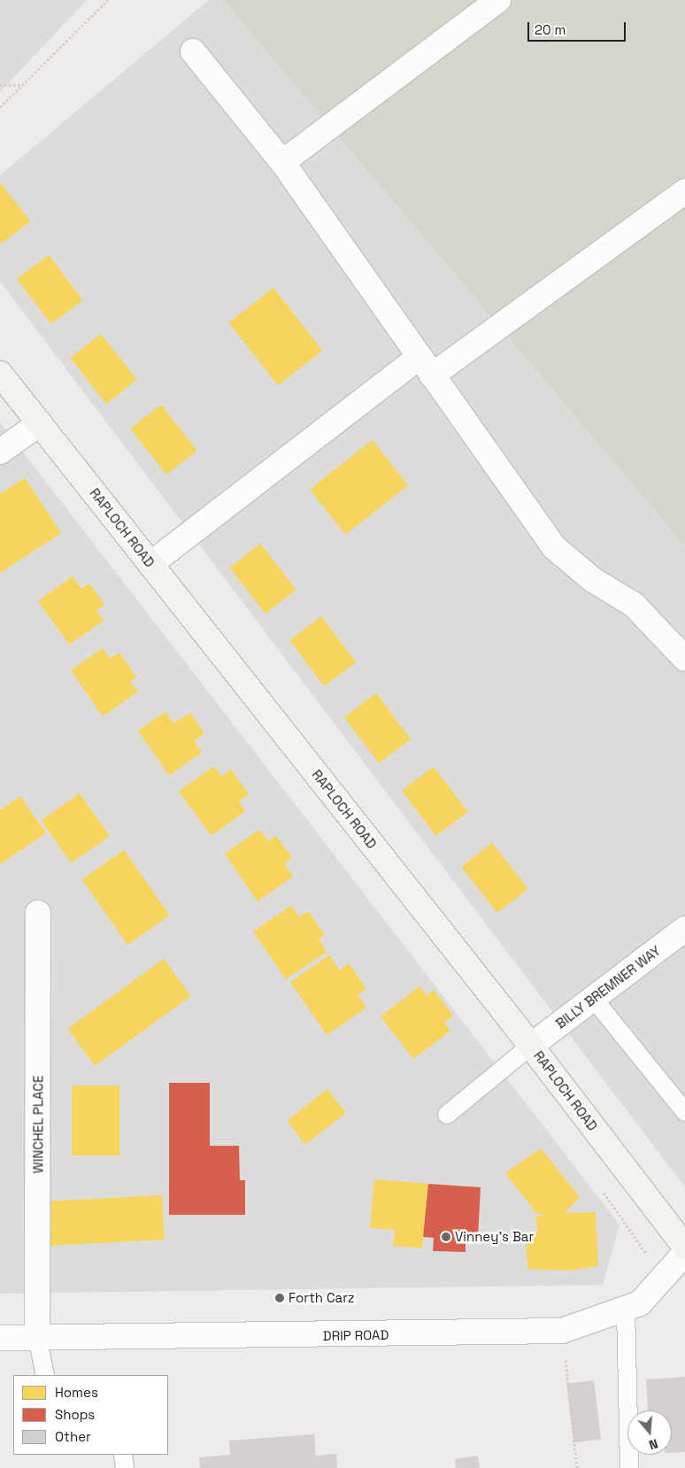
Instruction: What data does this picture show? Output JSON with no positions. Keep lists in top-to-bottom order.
{
  "streets": {
    "street": [
      "RAPLOCH ROAD",
      "BILLY BREMNER WAY",
      "WINCHEL PLACE",
      "DRIP ROAD"
    ]
  },
  "crossings": [
    ["RAPLOCH ROAD", "BILLY BREMNER WAY"],
    ["WINCHEL PLACE", "DRIP ROAD"]
  ],
  "places": ["Vinney's Bar", "Forth Carz"],
  "legend": ["Homes", "Shops", "Other"],
  "scale_bar": "20 m",
  "north": "bottom"
}
